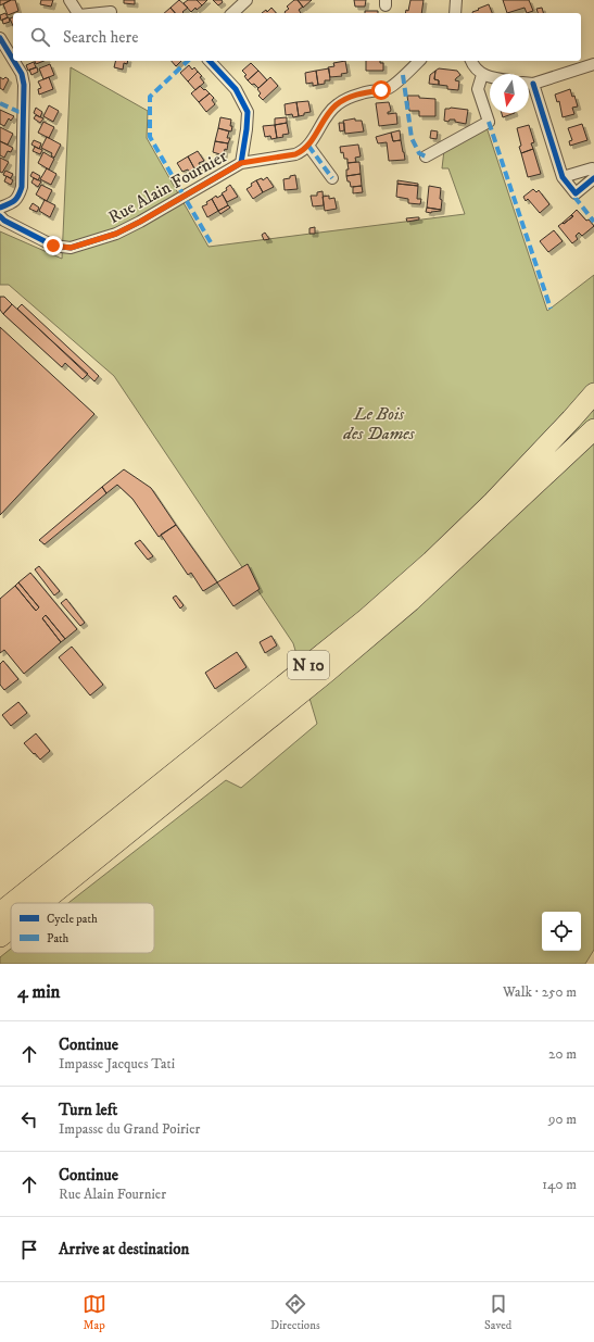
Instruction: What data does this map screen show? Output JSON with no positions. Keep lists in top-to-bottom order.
{
  "streets": {
    "highway": ["N 10"],
    "street": ["Rue Alain Fournier"]
  },
  "parks": ["Le Bois des Dames"],
  "legend": ["Cycle path", "Path"],
  "north": "bottom",
  "page": {
    "search": "Search here",
    "heading": ["4 min", "Walk · 250 m"],
    "list": [
      ["Continue", "Impasse Jacques Tati", "20 m"],
      ["Turn left", "Impasse du Grand Poirier", "90 m"],
      ["Continue", "Rue Alain Fournier", "140 m"],
      "Arrive at destination"
    ],
    "nav": ["Map", "Directions", "Saved"]
  }
}
